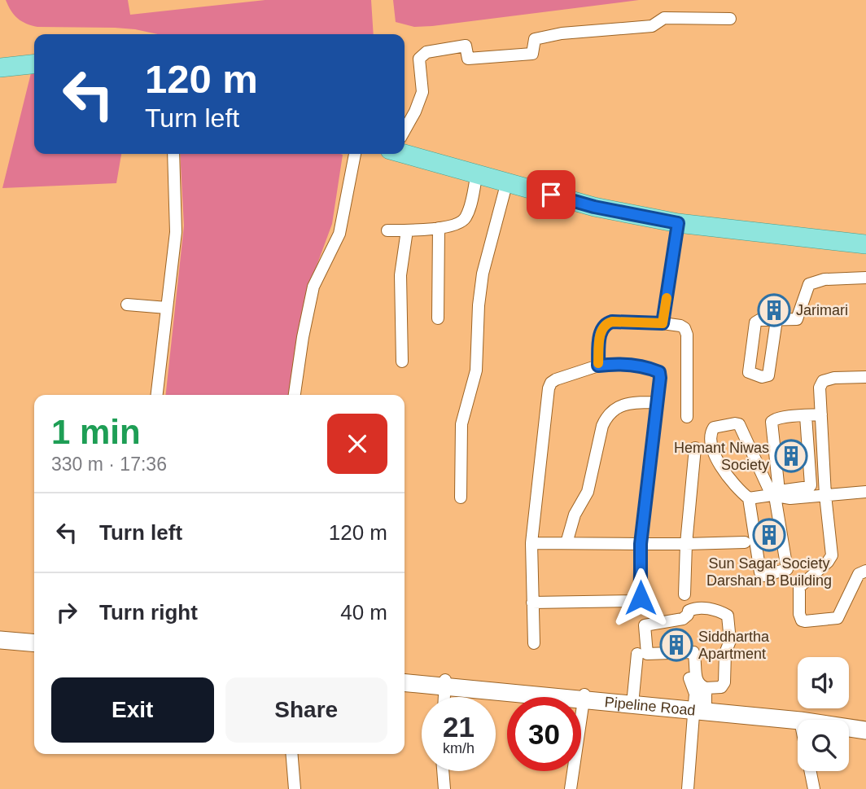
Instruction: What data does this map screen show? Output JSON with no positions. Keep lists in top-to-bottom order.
{
  "streets": {
    "street": ["Pipeline Road"]
  },
  "places": {
    "building": [
      "Jarimari",
      "Hemant Niwas Society",
      "Sun Sagar Society Darshan B Building",
      "Siddhartha Apartment"
    ]
  },
  "page": {
    "turn": ["120 m", "Turn left"],
    "heading": ["1 min", "330 m · 17:36"],
    "list": [
      {
        "name": "Turn left",
        "value": "120 m"
      },
      {
        "name": "Turn right",
        "value": "40 m"
      }
    ],
    "buttons": ["Exit", "Share"],
    "speed": "21 km/h",
    "limit": "30"
  }
}
